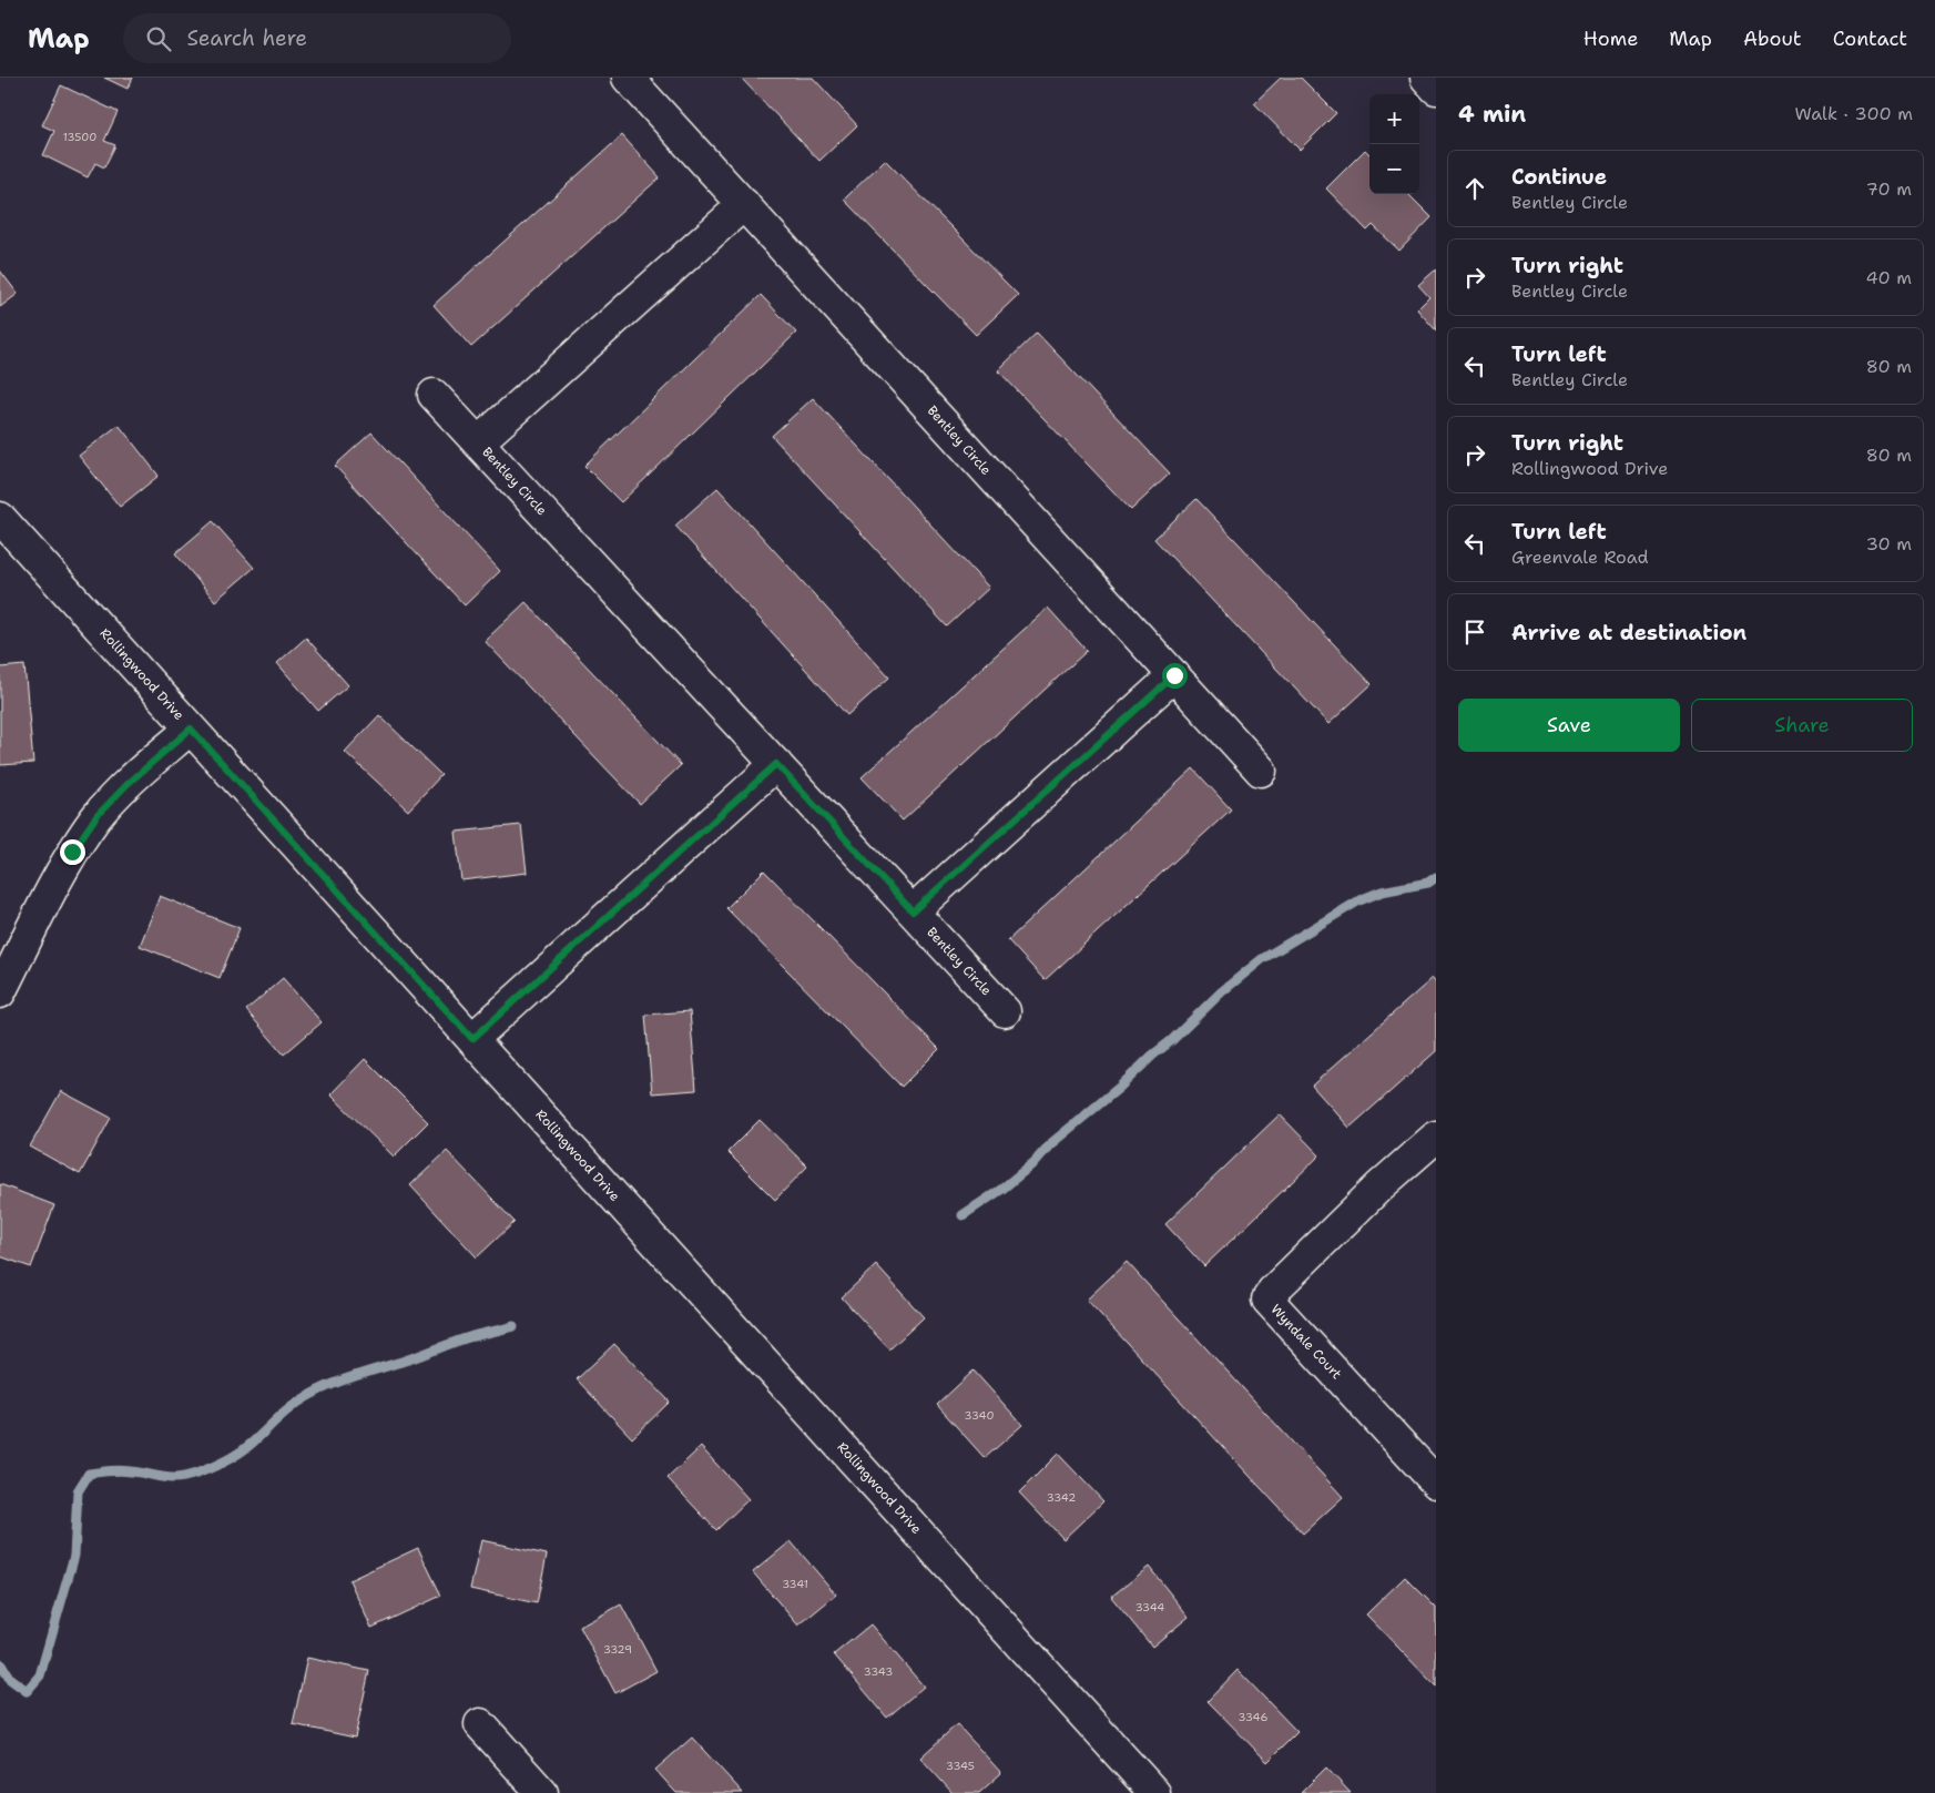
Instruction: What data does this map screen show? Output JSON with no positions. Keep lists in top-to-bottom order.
{
  "streets": {
    "street": ["Bentley Circle", "Rollingwood Drive", "Wyndale Court"]
  },
  "house_numbers": [
    "13500",
    "3340",
    "3342",
    "3341",
    "3344",
    "3329",
    "3343",
    "3346",
    "3345"
  ],
  "page": {
    "header": "Map",
    "search": "Search here",
    "nav": [
      "Home",
      "Map",
      "About",
      "Contact"
    ],
    "heading": ["4 min", "Walk · 300 m"],
    "map_buttons": ["+", "−"],
    "list": [
      ["Continue", "Bentley Circle", "70 m"],
      ["Turn right", "Bentley Circle", "40 m"],
      ["Turn left", "Bentley Circle", "80 m"],
      ["Turn right", "Rollingwood Drive", "80 m"],
      ["Turn left", "Greenvale Road", "30 m"],
      "Arrive at destination"
    ],
    "buttons": ["Save", "Share"]
  }
}
